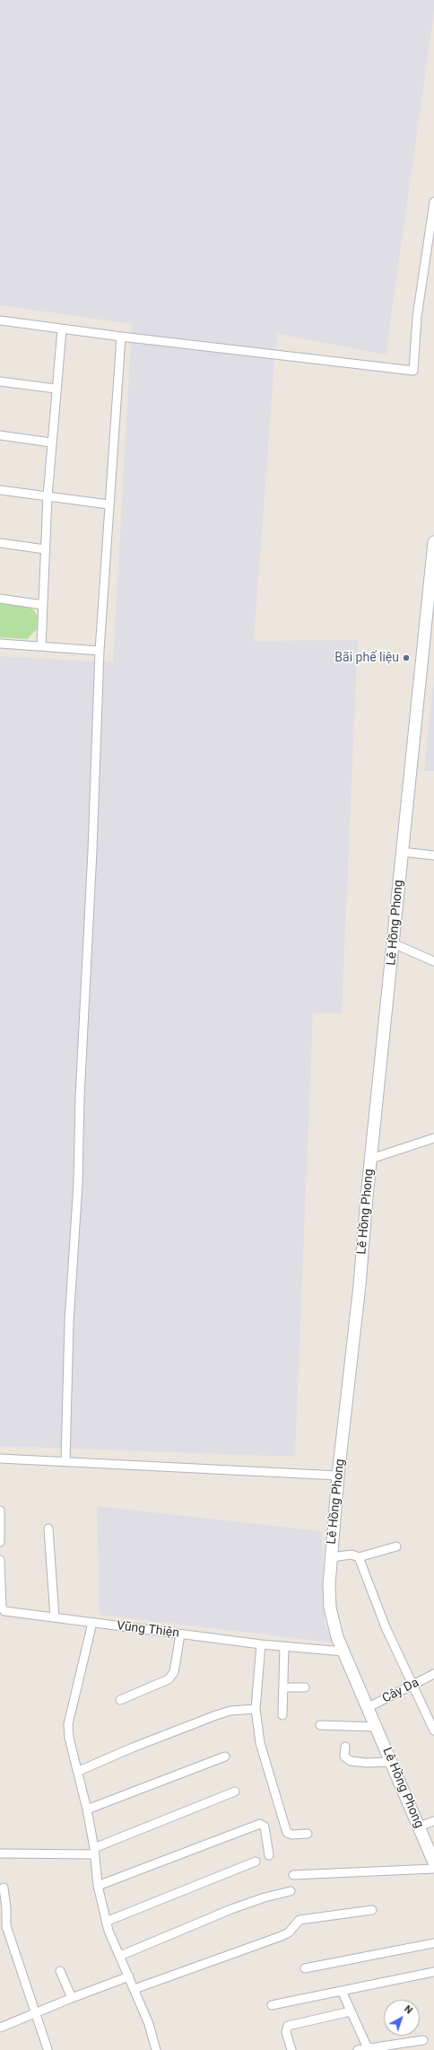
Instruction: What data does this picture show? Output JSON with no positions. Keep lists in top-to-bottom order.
{
  "streets": {
    "main road": ["Lê Hồng Phong"],
    "street": ["Vũng Thiện", "Cây Da"]
  },
  "crossings": [
    ["Lê Hồng Phong", "Vũng Thiện"],
    ["Lê Hồng Phong", "Cây Da"]
  ],
  "places": ["Bãi phế liệu"],
  "north": "top right"
}
